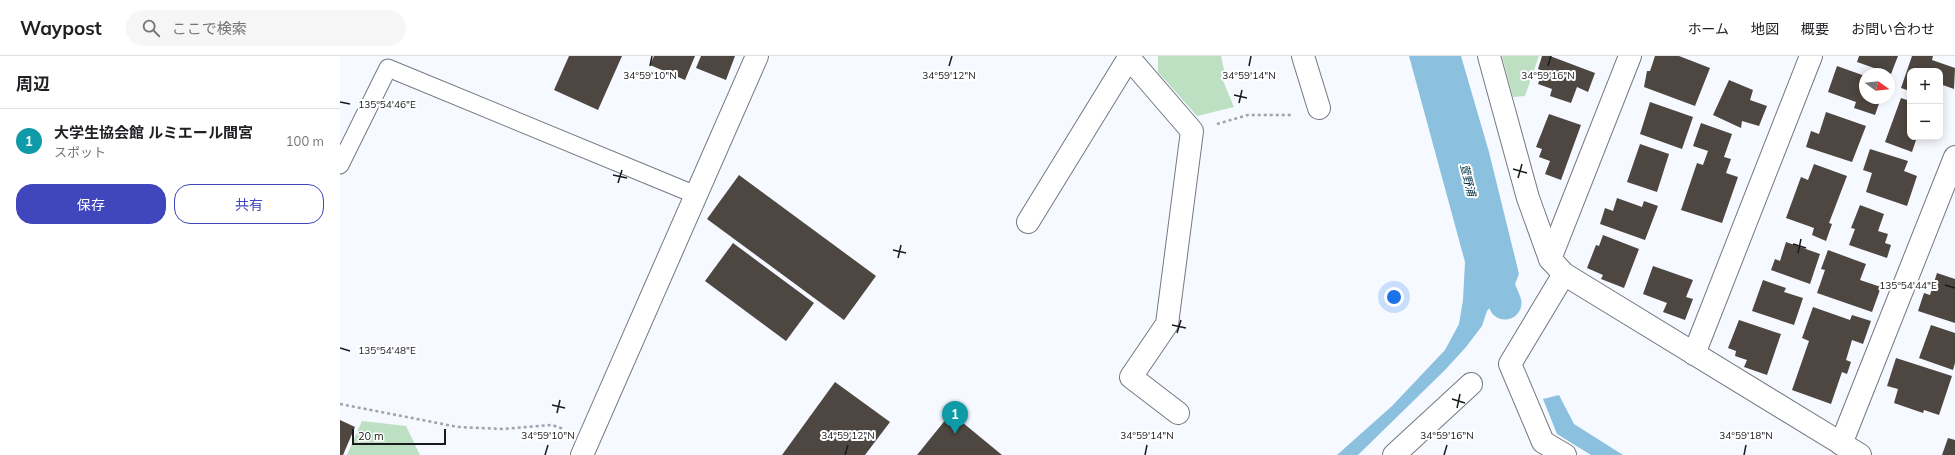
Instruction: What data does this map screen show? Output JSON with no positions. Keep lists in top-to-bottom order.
{
  "water": ["萱野浦"],
  "scale_bar": "20 m",
  "north": "right",
  "page": {
    "header": "Waypost",
    "search": "ここで検索",
    "nav": [
      "ホーム",
      "地図",
      "概要",
      "お問い合わせ"
    ],
    "heading": "周辺",
    "map_buttons": ["+", "−"],
    "list": [
      {
        "mark": "1",
        "name": "大学生協会館 ルミエール間宮",
        "note": "スポット",
        "value": "100 m"
      }
    ],
    "buttons": ["保存", "共有"],
    "pins": "1",
    "scale": "20 m"
  },
  "coordinates": [
    "34°59'10\"N",
    "34°59'12\"N",
    "34°59'14\"N",
    "34°59'16\"N",
    "135°54'46\"E",
    "135°54'44\"E",
    "135°54'48\"E",
    "34°59'18\"N"
  ]
}
